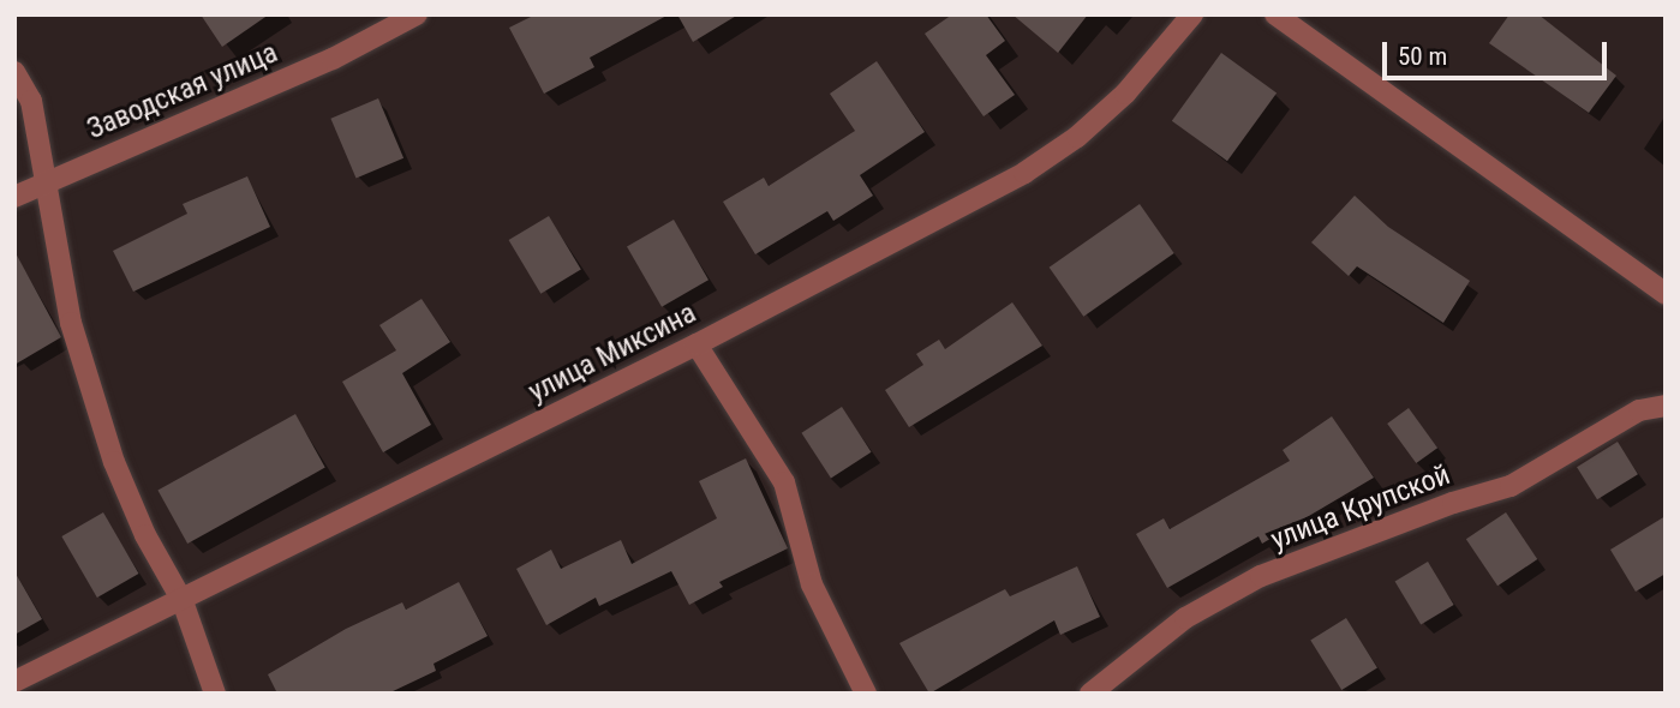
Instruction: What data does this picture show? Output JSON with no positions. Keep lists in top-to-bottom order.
{
  "streets": {
    "street": ["Заводская улица", "улица Миксина", "улица Крупской"]
  },
  "scale_bar": "50 m"
}
